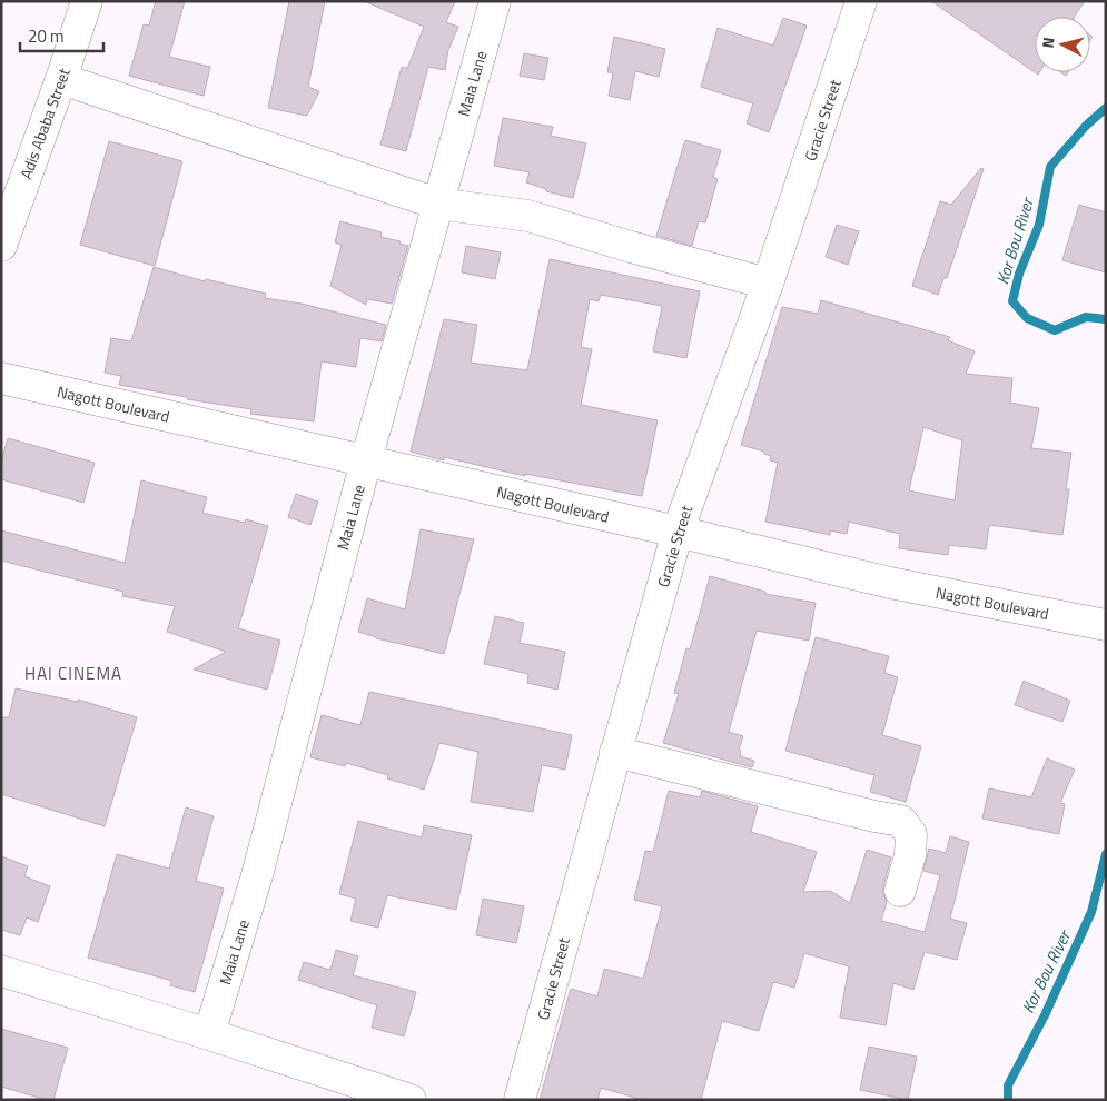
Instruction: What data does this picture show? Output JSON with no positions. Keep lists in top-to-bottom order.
{
  "streets": {
    "street": [
      "Maia Lane",
      "Gracie Street",
      "Adis Ababa Street",
      "Nagott Boulevard"
    ]
  },
  "crossings": [
    ["Maia Lane", "Nagott Boulevard"],
    ["Gracie Street", "Nagott Boulevard"]
  ],
  "districts": ["HAI CINEMA"],
  "water": ["Kor Bou River"],
  "scale_bar": "20 m",
  "north": "left"
}
